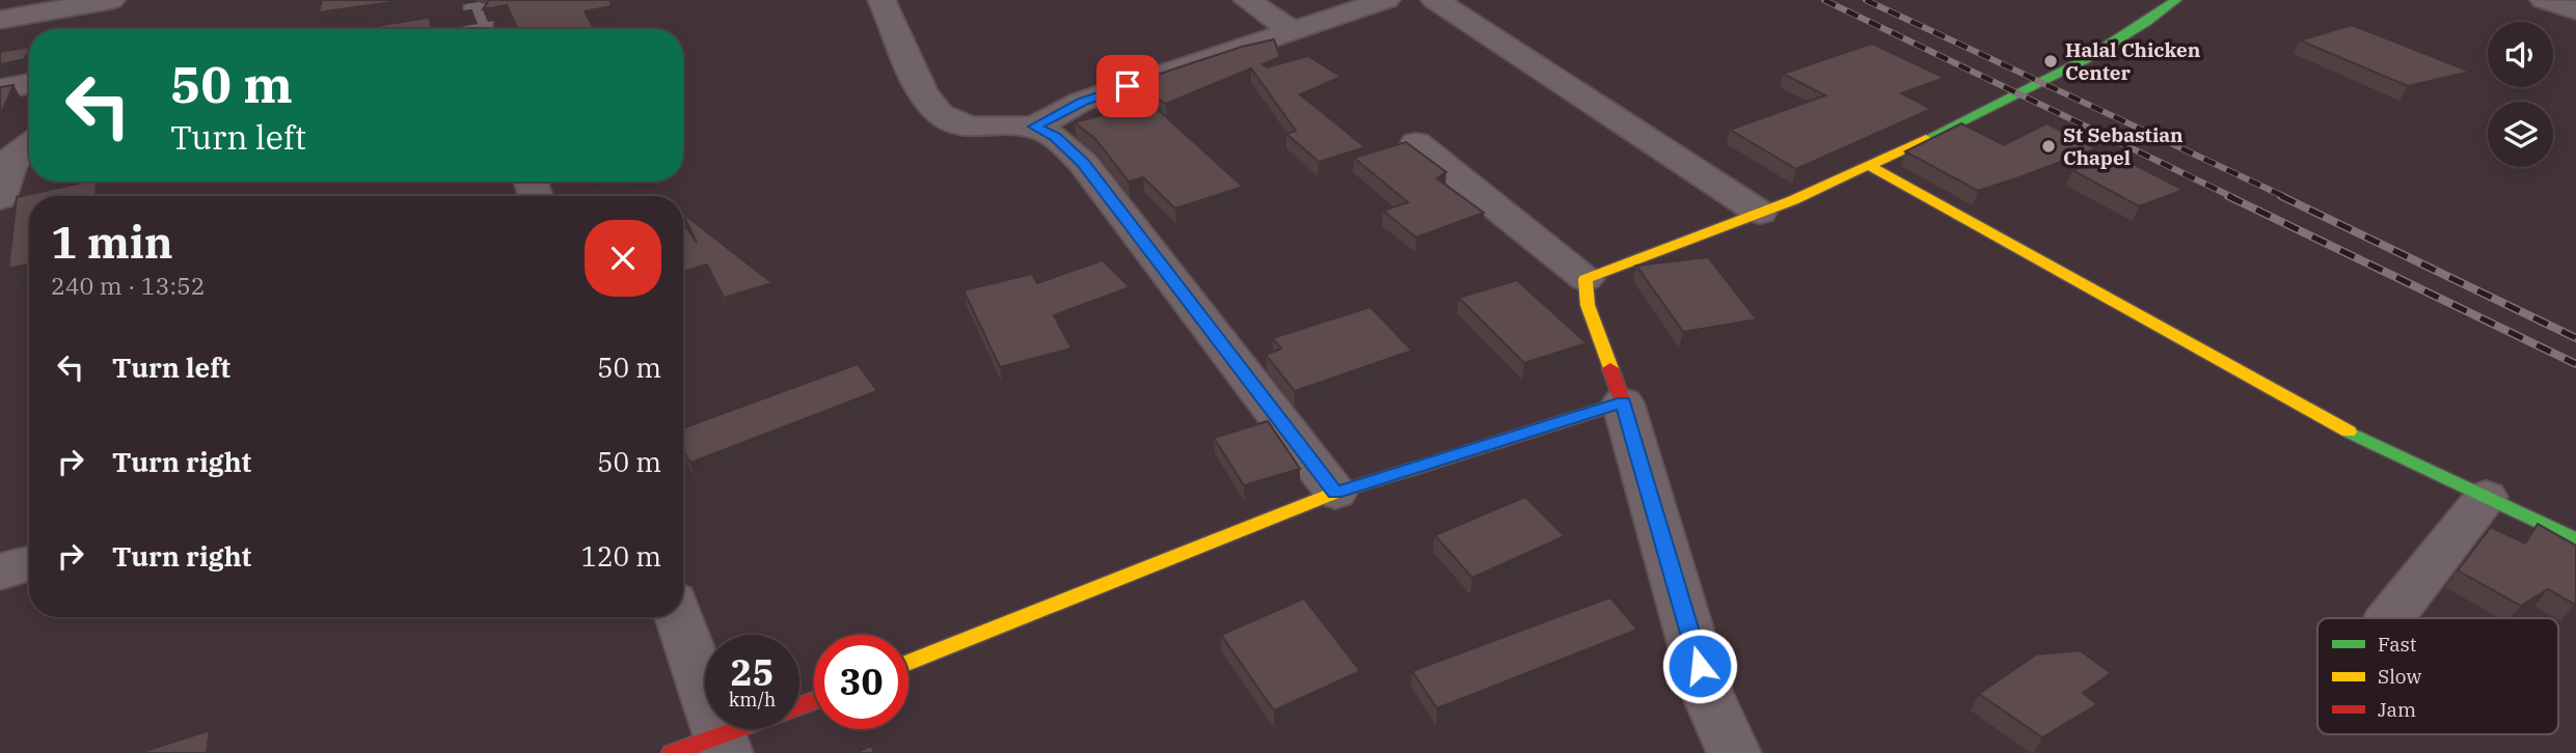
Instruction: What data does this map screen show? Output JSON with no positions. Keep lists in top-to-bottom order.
{
  "places": ["Halal Chicken Center", "St Sebastian Chapel"],
  "legend": ["Fast", "Slow", "Jam"],
  "page": {
    "turn": ["50 m", "Turn left"],
    "heading": ["1 min", "240 m · 13:52"],
    "list": [
      {
        "name": "Turn left",
        "value": "50 m"
      },
      {
        "name": "Turn right",
        "value": "50 m"
      },
      {
        "name": "Turn right",
        "value": "120 m"
      }
    ],
    "speed": "25 km/h",
    "limit": "30"
  }
}
